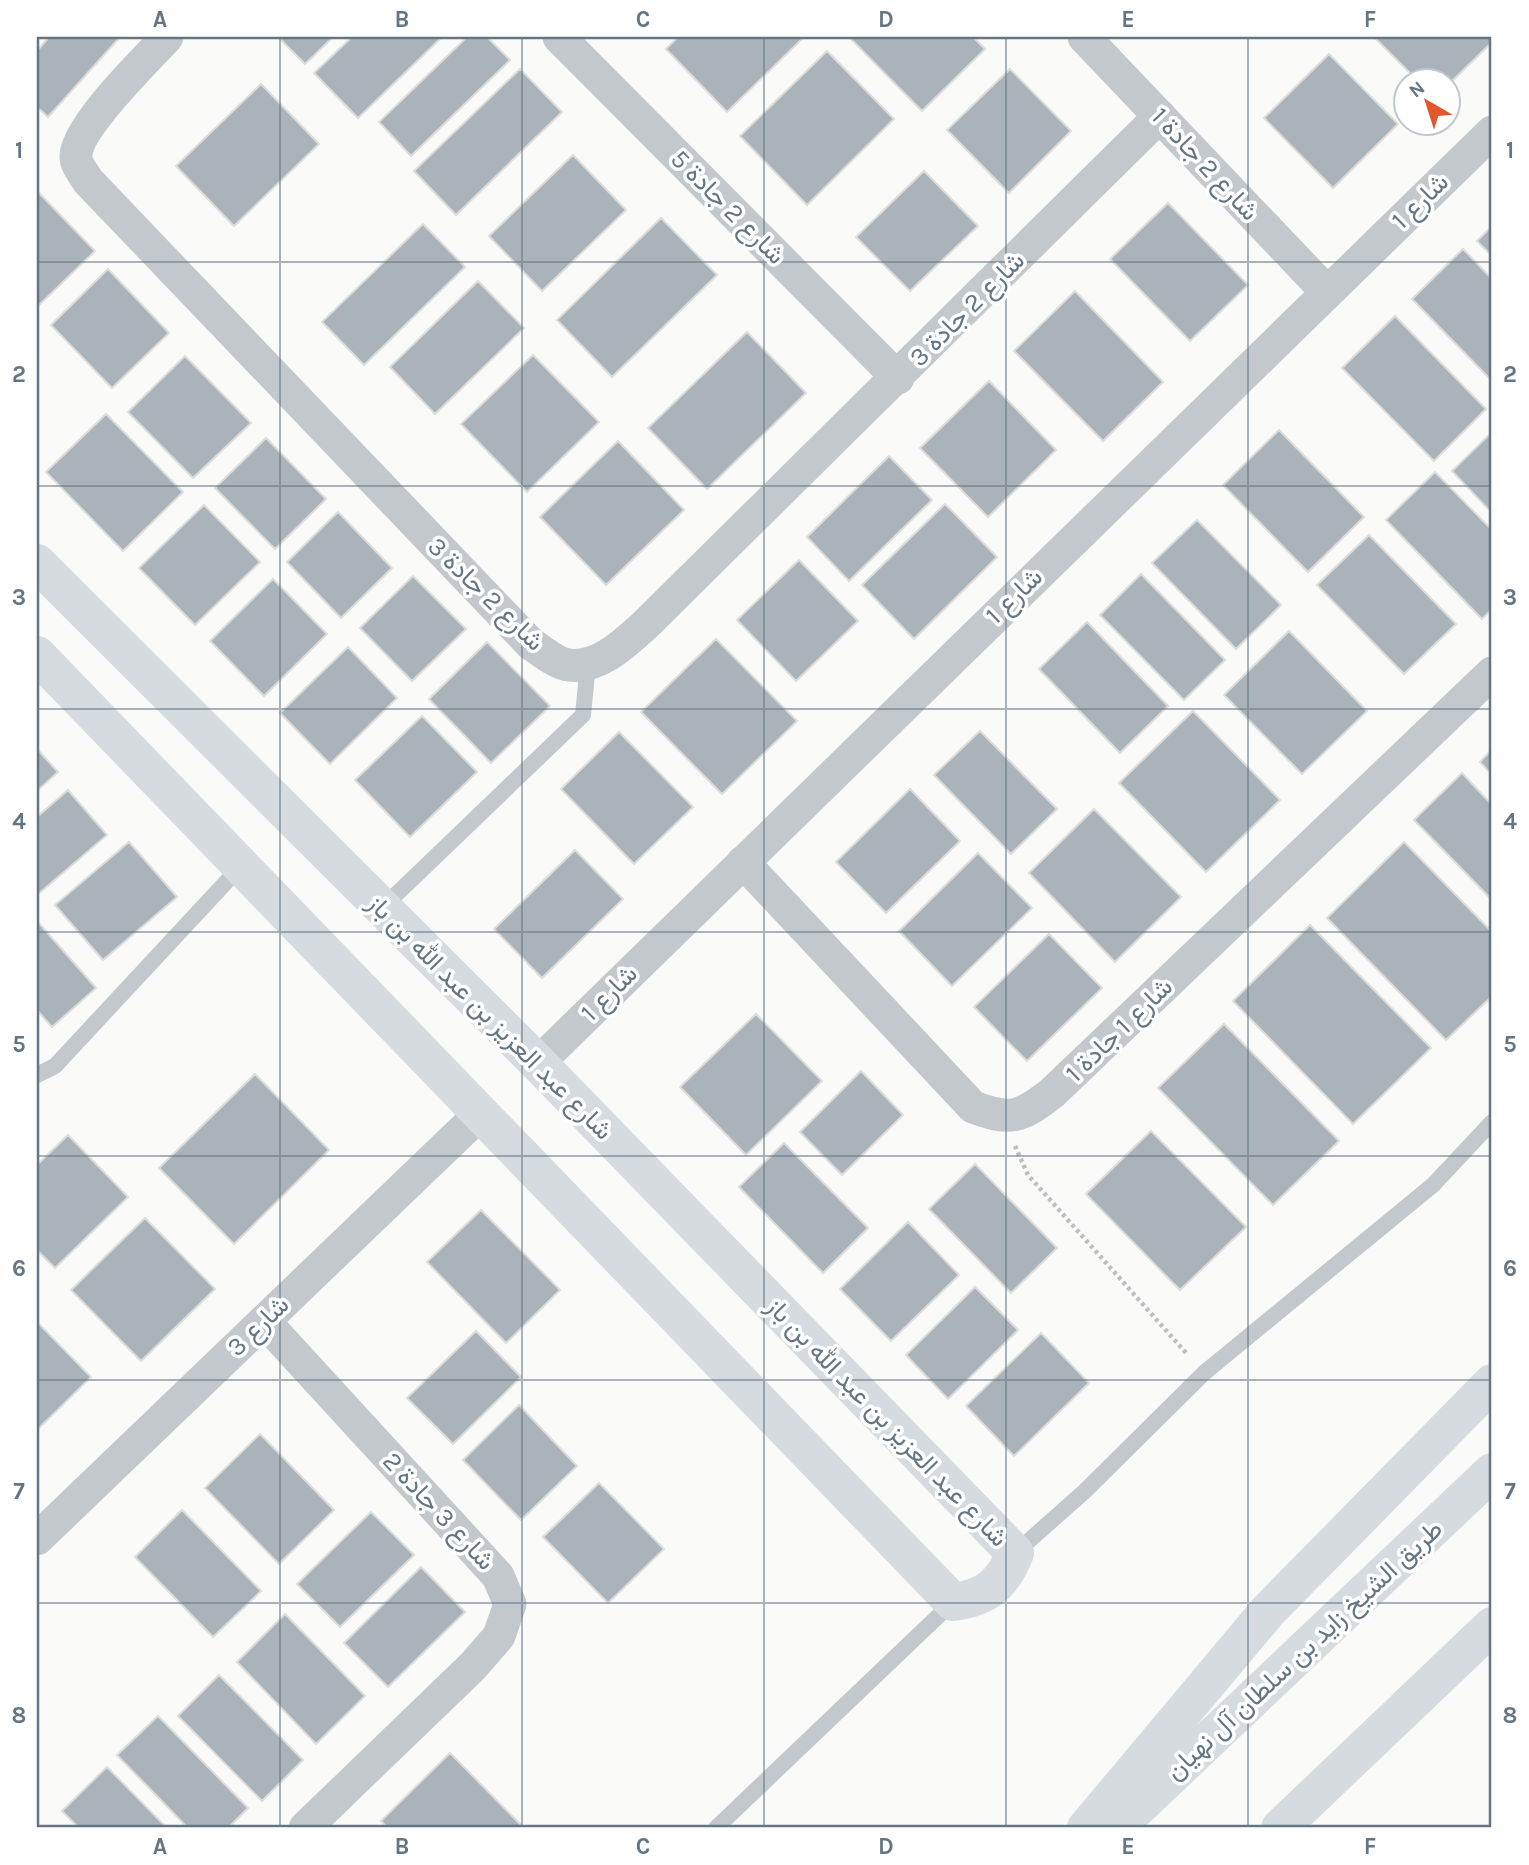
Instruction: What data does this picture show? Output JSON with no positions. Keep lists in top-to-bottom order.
{
  "streets": {
    "main road": ["شارع عبد العزيز بن عبد الله بن باز", "طريق الشيخ زايد بن سلطان آل نهيان"],
    "street": [
      "شارع 2 جادة 1",
      "شارع 1",
      "شارع 2 جادة 5",
      "شارع 2 جادة 3",
      "شارع 1 جادة 1",
      "شارع 3",
      "شارع 3 جادة 2"
    ]
  },
  "crossings": [
    ["شارع 2 جادة 1", "شارع 1"],
    ["شارع 2 جادة 1", "شارع 2 جادة 3"],
    ["شارع 1", "شارع عبد العزيز بن عبد الله بن باز"],
    ["شارع 1", "شارع 1 جادة 1"],
    ["شارع 2 جادة 5", "شارع 2 جادة 3"],
    ["شارع 3", "شارع 3 جادة 2"]
  ],
  "north": "top left",
  "grid": {
    "columns": [
      "A",
      "B",
      "C",
      "D",
      "E",
      "F"
    ],
    "rows": [
      "1",
      "2",
      "3",
      "4",
      "5",
      "6",
      "7",
      "8"
    ]
  }
}
